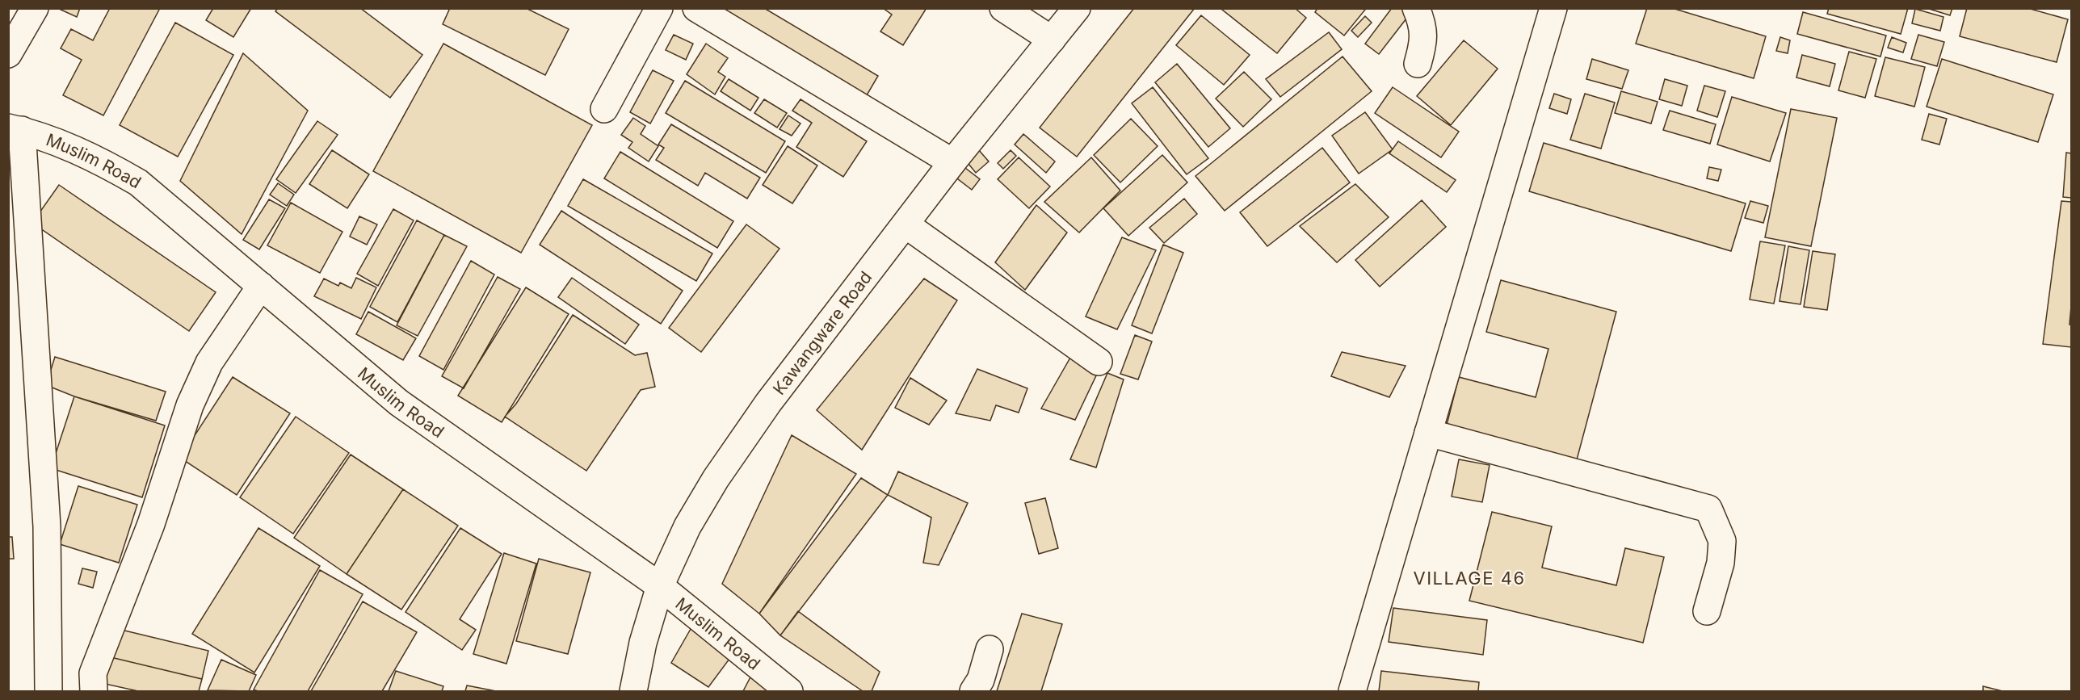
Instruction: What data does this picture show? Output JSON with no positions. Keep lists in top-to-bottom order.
{
  "streets": {
    "street": ["Muslim Road", "Kawangware Road"]
  },
  "crossings": [
    ["Muslim Road", "Kawangware Road"]
  ],
  "districts": ["VILLAGE 46"]
}
